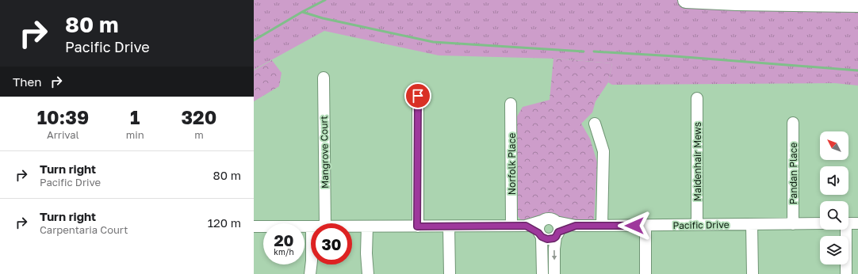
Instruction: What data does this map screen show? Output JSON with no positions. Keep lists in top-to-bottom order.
{
  "streets": {
    "street": [
      "Mangrove Court",
      "Maidenhair Mews",
      "Norfolk Place",
      "Pandan Place",
      "Pacific Drive"
    ]
  },
  "crossings": [
    ["Maidenhair Mews", "Pacific Drive"],
    ["Pandan Place", "Pacific Drive"]
  ],
  "north": "top left",
  "page": {
    "turn": ["80 m", "Pacific Drive"],
    "then": "Then",
    "eta": [
      "10:39",
      "Arrival",
      "1",
      "min",
      "320",
      "m"
    ],
    "list": [
      {
        "name": "Turn right",
        "note": "Pacific Drive",
        "value": "80 m"
      },
      {
        "name": "Turn right",
        "note": "Carpentaria Court",
        "value": "120 m"
      }
    ],
    "speed": "20 km/h",
    "limit": "30"
  }
}
